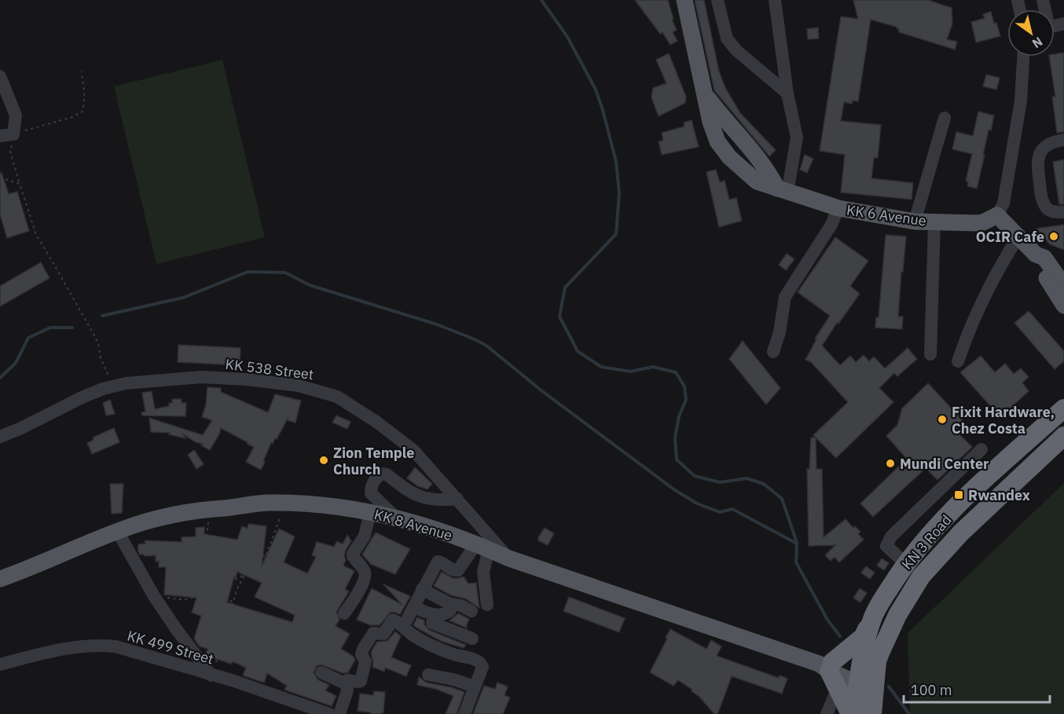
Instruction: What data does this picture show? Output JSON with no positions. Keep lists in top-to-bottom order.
{
  "streets": {
    "highway": ["KN 3 Road"],
    "main road": ["KK 6 Avenue", "KK 8 Avenue"],
    "street": ["KK 538 Street", "KK 499 Street"]
  },
  "crossings": [
    ["KK 538 Street", "KK 8 Avenue"],
    ["KK 8 Avenue", "KN 3 Road"]
  ],
  "places": {
    "other": [
      "OCIR Cafe",
      "Fixit Hardware, Chez Costa",
      "Zion Temple Church",
      "Mundi Center"
    ],
    "transit": ["Rwandex"]
  },
  "scale_bar": "100 m",
  "north": "bottom right"
}
